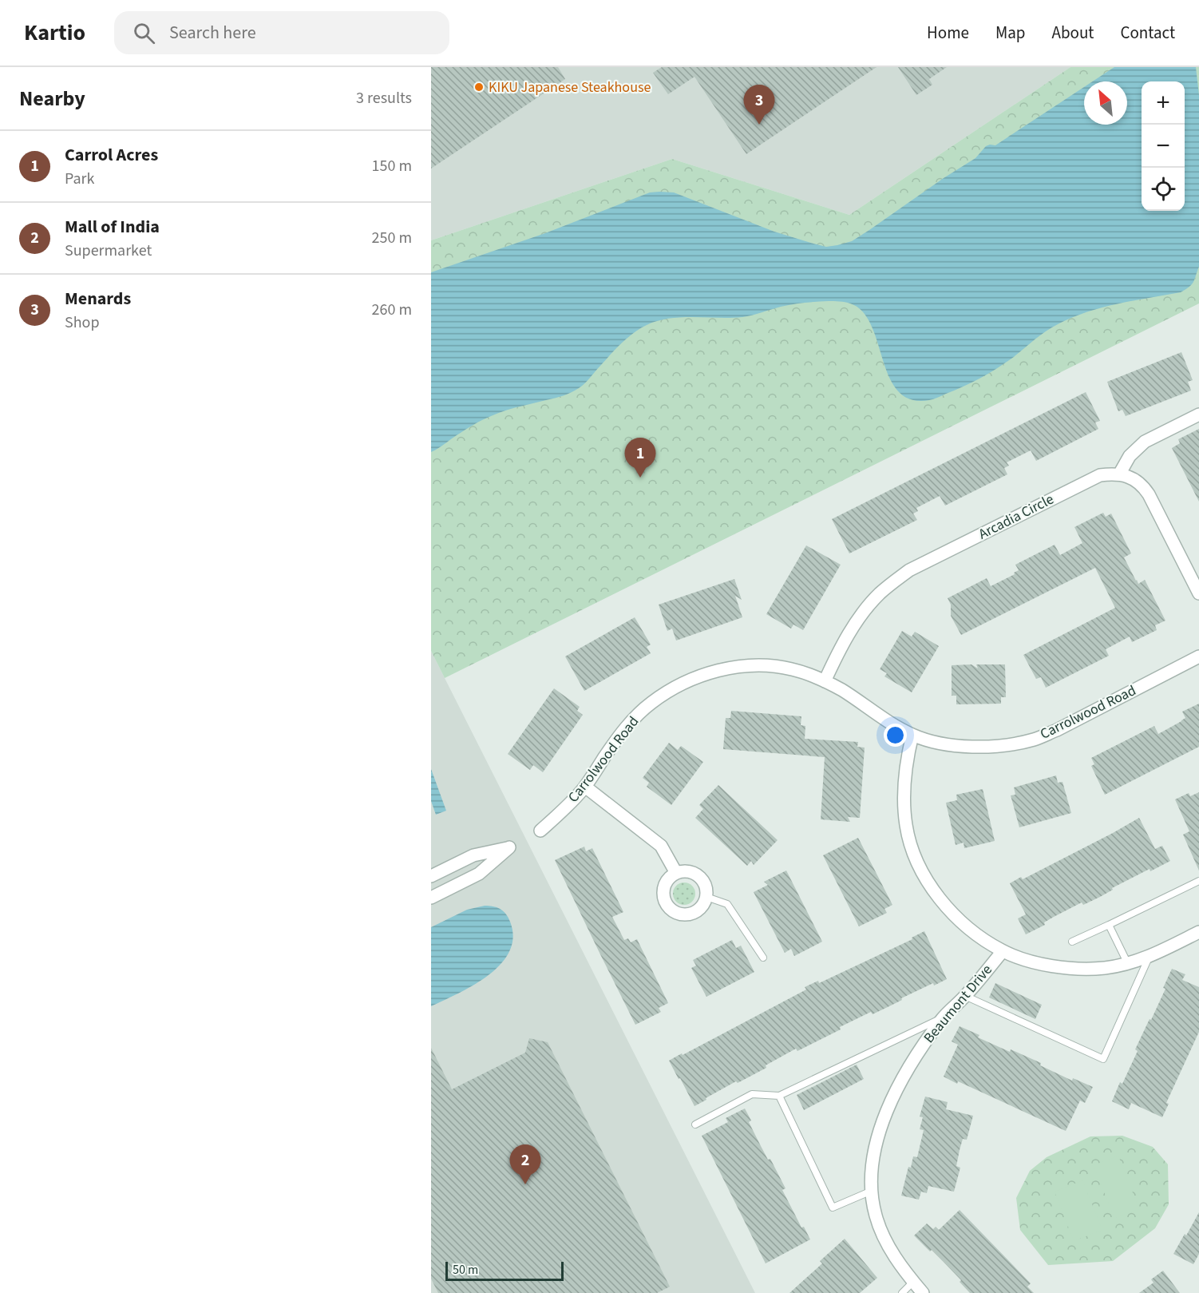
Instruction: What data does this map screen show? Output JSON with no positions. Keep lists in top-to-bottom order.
{
  "streets": {
    "street": ["Arcadia Circle", "Carrolwood Road", "Beaumont Drive"]
  },
  "crossings": [
    ["Arcadia Circle", "Carrolwood Road"]
  ],
  "places": ["KIKU Japanese Steakhouse"],
  "scale_bar": "50 m",
  "north": "top left",
  "page": {
    "header": "Kartio",
    "search": "Search here",
    "nav": [
      "Home",
      "Map",
      "About",
      "Contact"
    ],
    "heading": ["Nearby", "3 results"],
    "map_buttons": ["+", "−"],
    "pins": ["3", "1", "2"],
    "list": [
      {
        "mark": "1",
        "name": "Carrol Acres",
        "note": "Park",
        "value": "150 m"
      },
      {
        "mark": "2",
        "name": "Mall of India",
        "note": "Supermarket",
        "value": "250 m"
      },
      {
        "mark": "3",
        "name": "Menards",
        "note": "Shop",
        "value": "260 m"
      }
    ],
    "scale": "50 m"
  }
}
